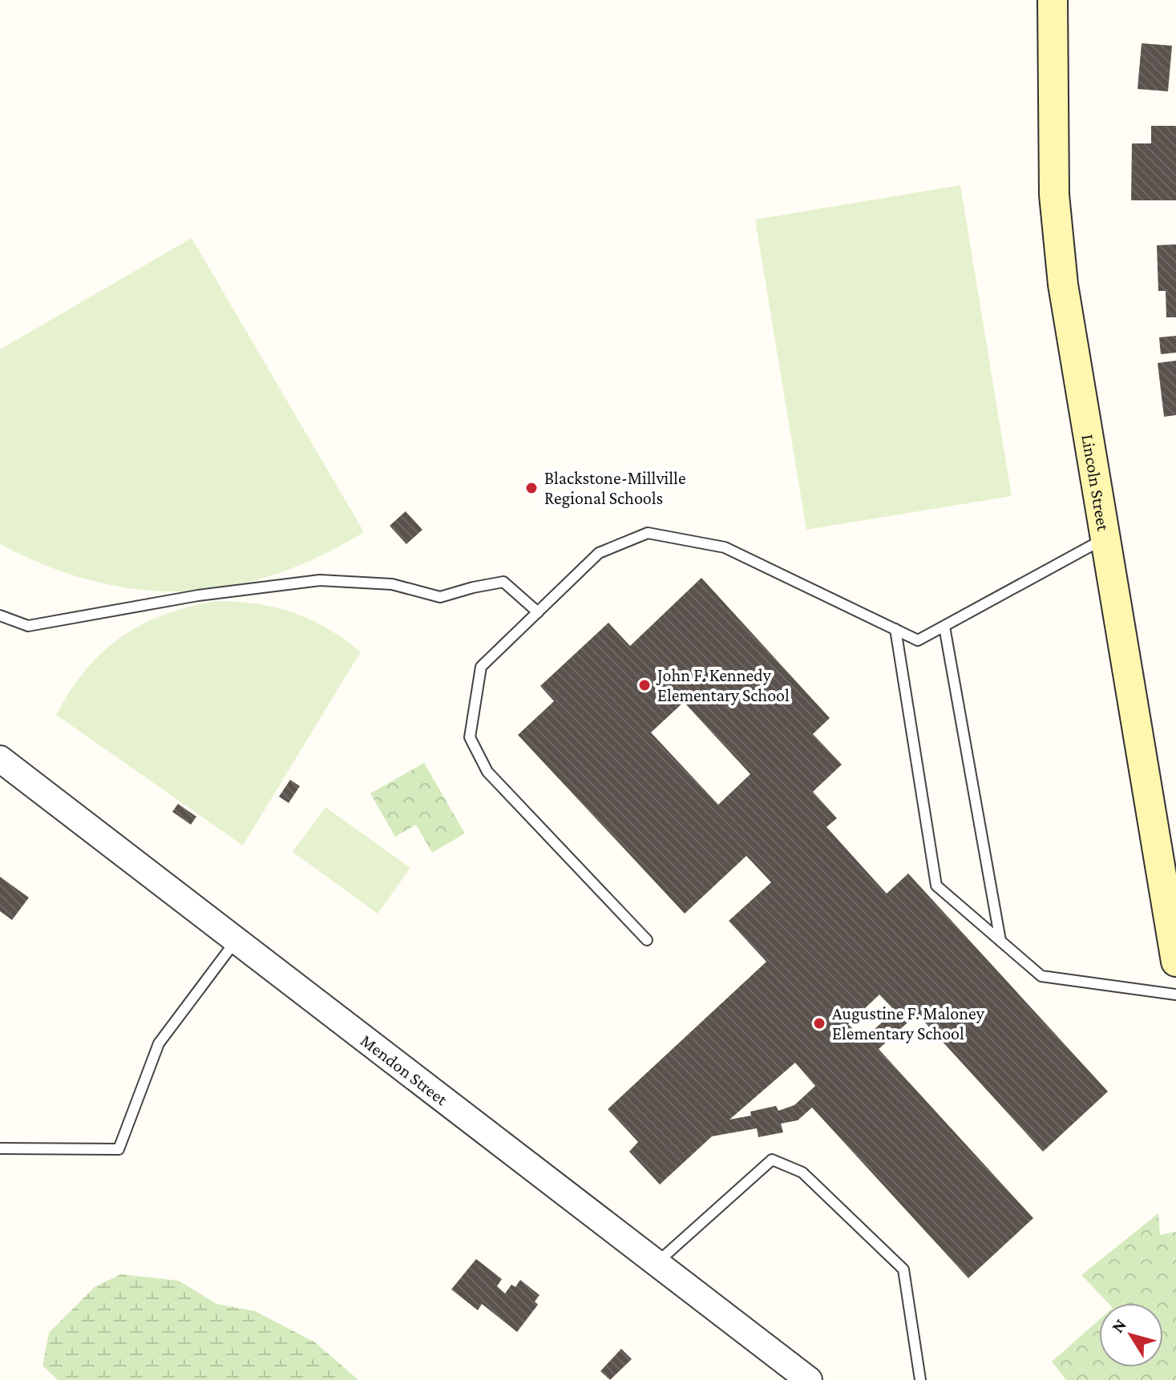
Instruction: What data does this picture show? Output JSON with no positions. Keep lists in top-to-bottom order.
{
  "streets": {
    "main road": ["Lincoln Street"],
    "street": ["Mendon Street"]
  },
  "places": ["Blackstone-Millville Regional Schools", "John F. Kennedy Elementary School", "Augustine F. Maloney Elementary School"],
  "north": "top left"
}
